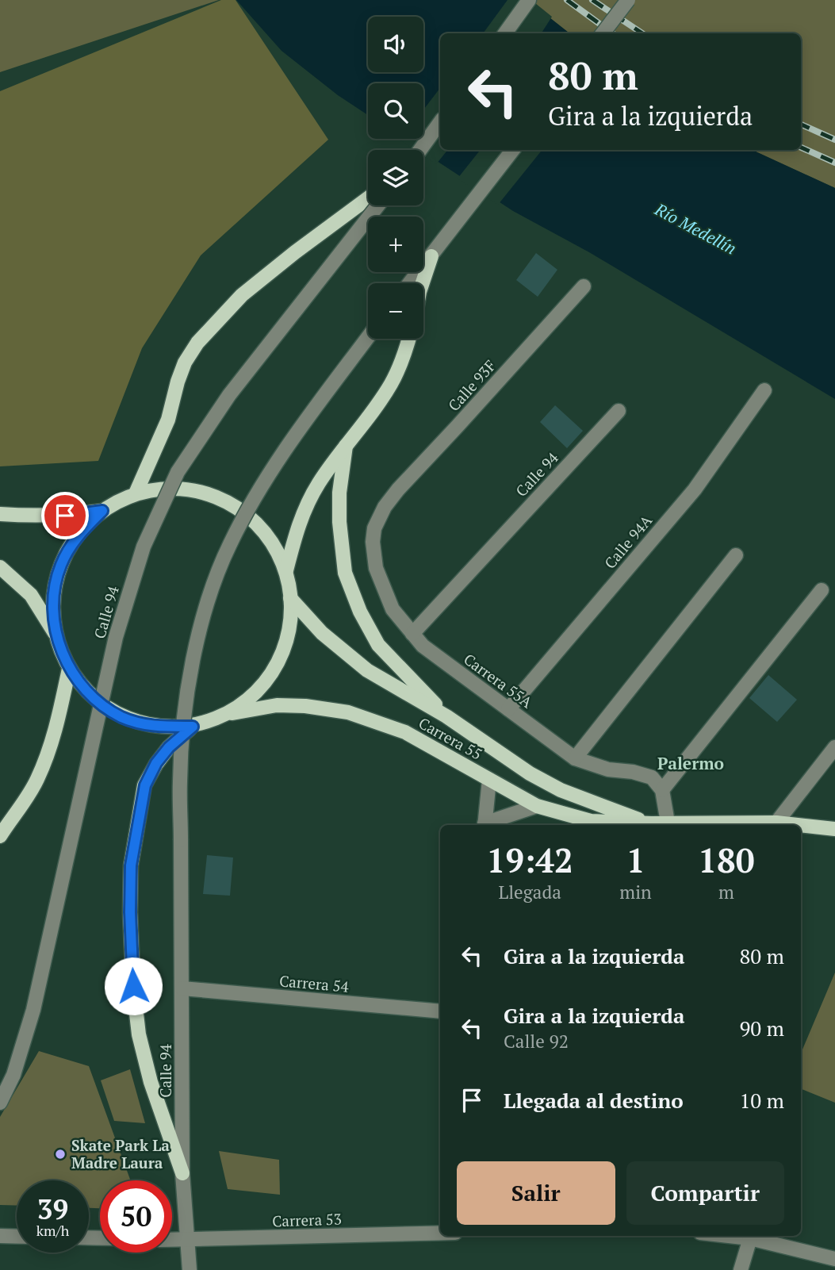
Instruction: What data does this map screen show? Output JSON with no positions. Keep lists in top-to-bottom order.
{
  "streets": {
    "main road": ["Carrera 55"],
    "street": [
      "Calle 93F",
      "Calle 94",
      "Calle 94A",
      "Carrera 55A",
      "Carrera 54",
      "Carrera 53"
    ]
  },
  "crossings": [
    ["Calle 93F", "Carrera 55A"],
    ["Calle 94", "Carrera 55A"],
    ["Calle 94", "Carrera 54"],
    ["Calle 94", "Carrera 53"],
    ["Calle 94A", "Carrera 55A"]
  ],
  "districts": ["Palermo"],
  "water": ["Río Medellín"],
  "places": ["Skate Park La Madre Laura"],
  "page": {
    "map_buttons": ["+", "−"],
    "turn": ["80 m", "Gira a la izquierda"],
    "eta": [
      "19:42",
      "Llegada",
      "1",
      "min",
      "180",
      "m"
    ],
    "list": [
      {
        "name": "Gira a la izquierda",
        "value": "80 m"
      },
      {
        "name": "Gira a la izquierda",
        "note": "Calle 92",
        "value": "90 m"
      },
      {
        "name": "Llegada al destino",
        "value": "10 m"
      }
    ],
    "buttons": ["Salir", "Compartir"],
    "speed": "39 km/h",
    "limit": "50"
  }
}
